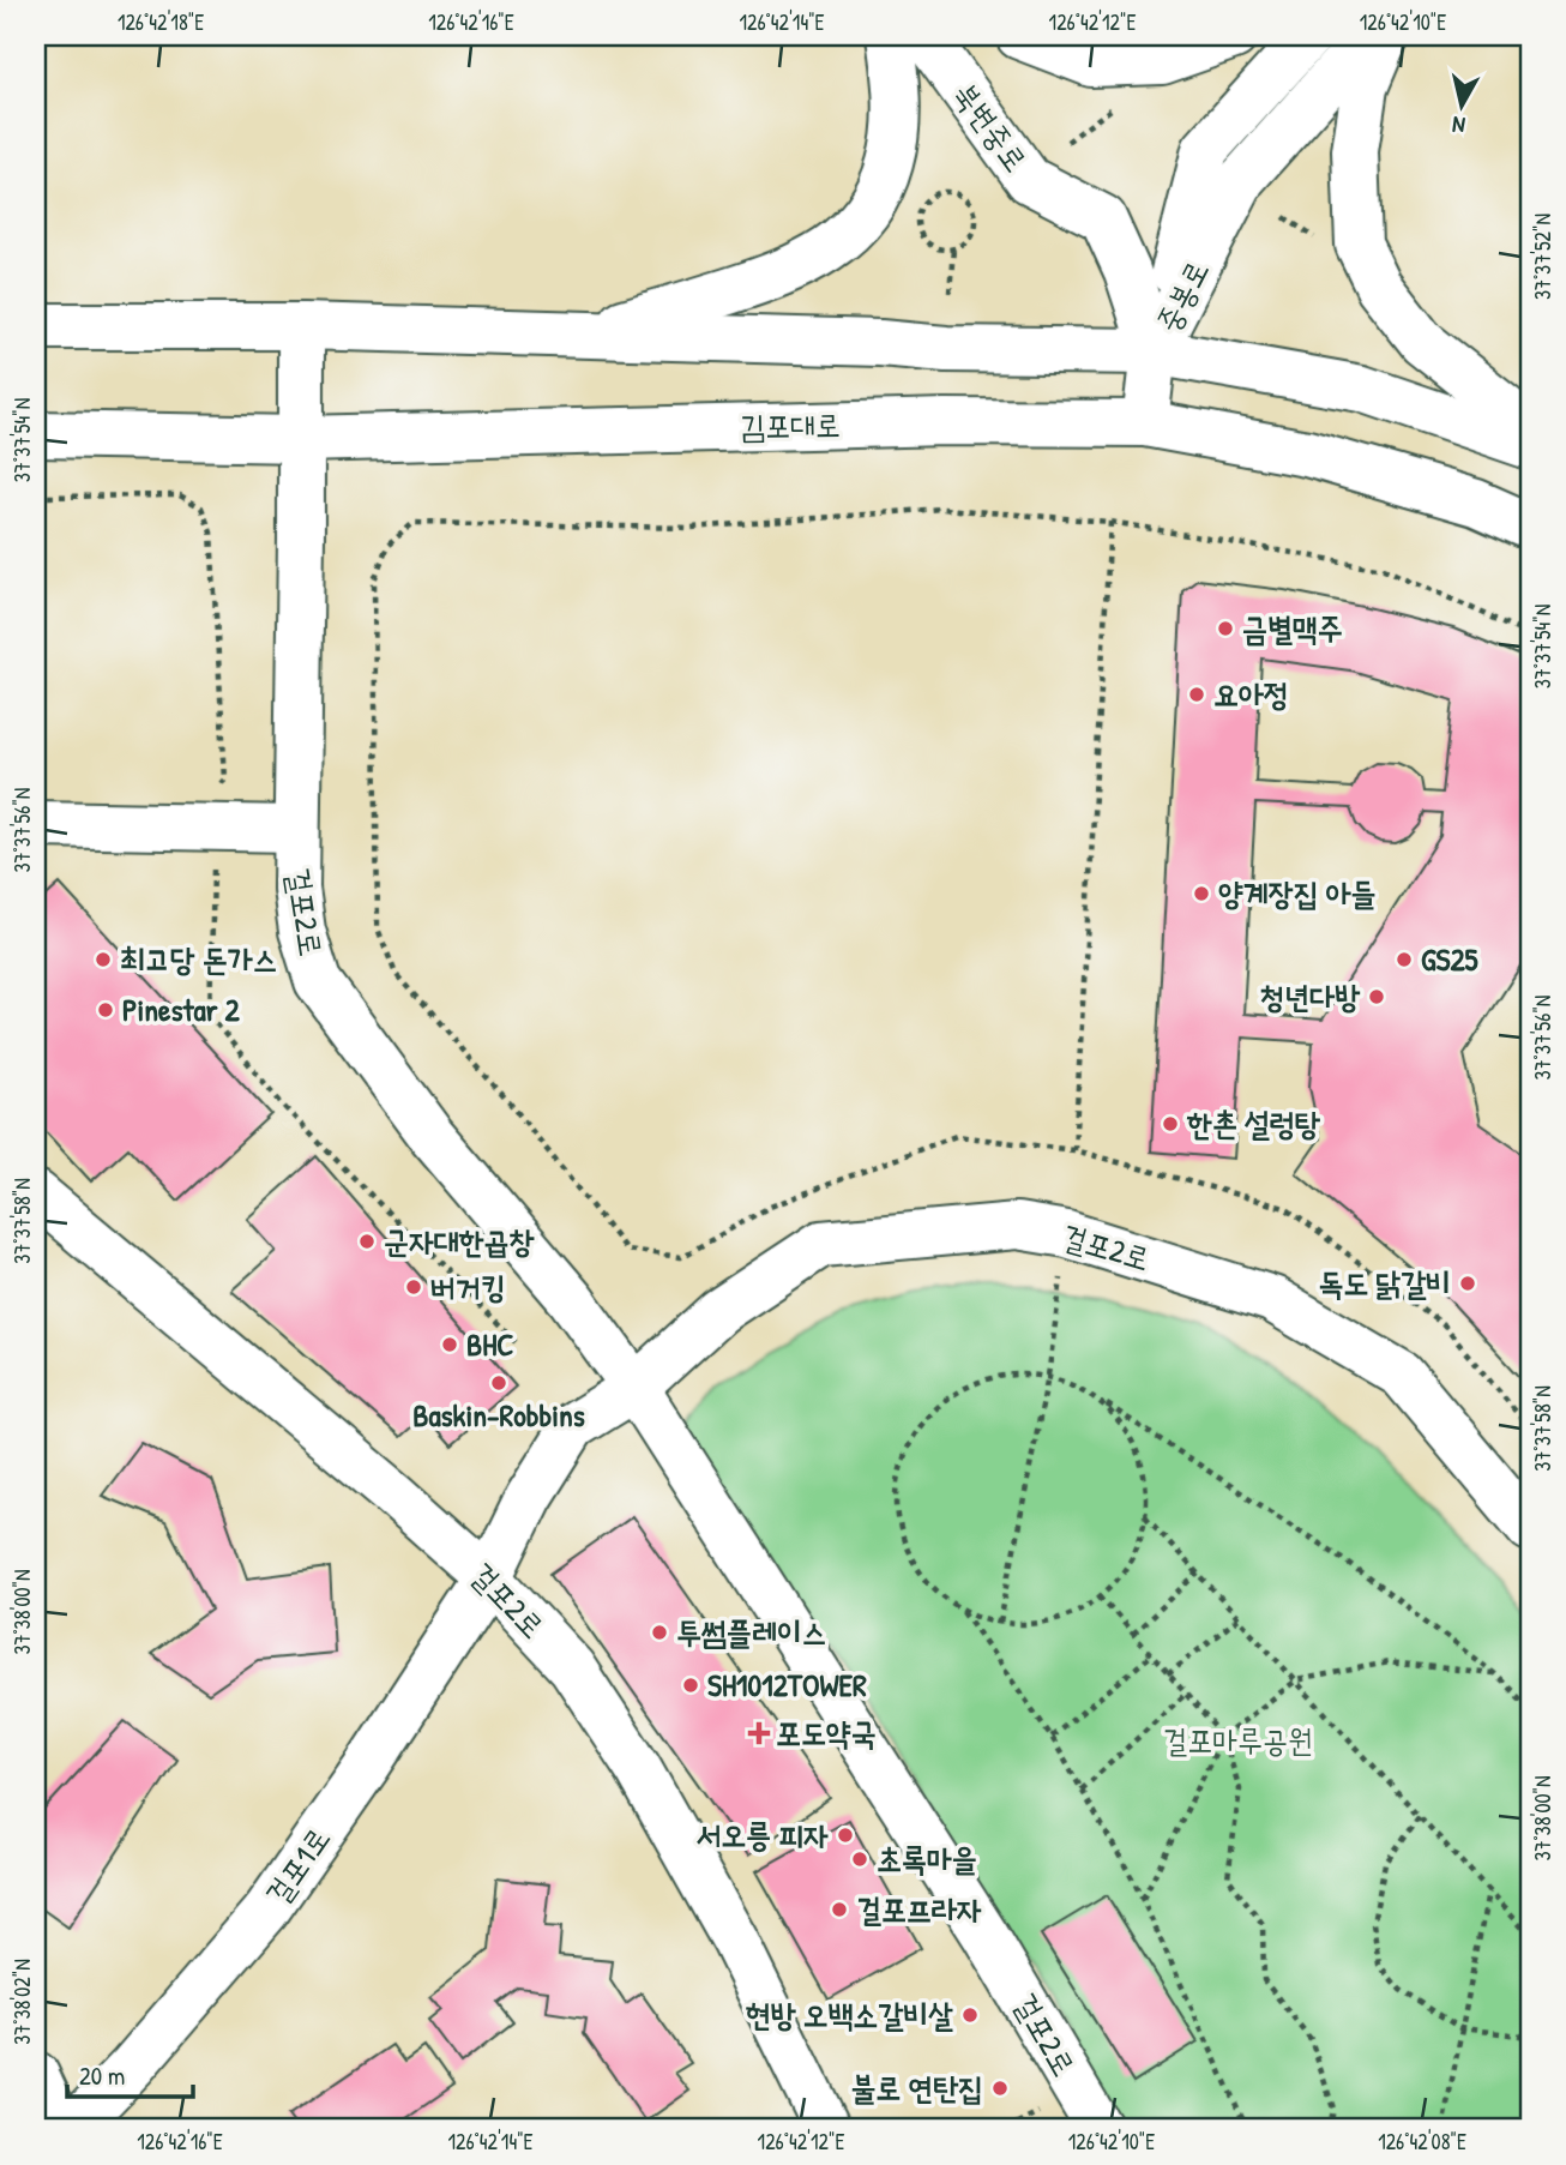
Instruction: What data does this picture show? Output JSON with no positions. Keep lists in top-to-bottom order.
{
  "streets": {
    "street": [
      "북변중로",
      "중봉로",
      "김포대로",
      "걸포2로",
      "걸포1로"
    ]
  },
  "crossings": [
    ["북변중로", "중봉로"],
    ["북변중로", "김포대로"],
    ["김포대로", "걸포2로"],
    ["걸포2로", "걸포1로"]
  ],
  "parks": ["걸포마루공원"],
  "places": {
    "other": [
      "금별맥주",
      "요아정",
      "양계장집 아들",
      "최고당 돈가스",
      "GS25",
      "청년다방",
      "Pinestar 2",
      "한촌 설렁탕",
      "군자대한곱창",
      "독도 닭갈비",
      "버거킹",
      "BHC",
      "Baskin-Robbins",
      "투썸플레이스",
      "SH1012TOWER",
      "서오릉 피자",
      "초록마을",
      "걸포프라자",
      "현방 오백소갈비살",
      "불로 연탄집"
    ],
    "health": ["포도약국"]
  },
  "scale_bar": "20 m",
  "north": "bottom",
  "coordinates": [
    "126°42'18\"E",
    "126°42'16\"E",
    "126°42'14\"E",
    "126°42'12\"E",
    "126°42'10\"E",
    "37°37'52\"N",
    "37°37'54\"N",
    "37°37'56\"N",
    "37°37'58\"N",
    "37°38'00\"N",
    "37°38'02\"N",
    "126°42'08\"E"
  ]
}
